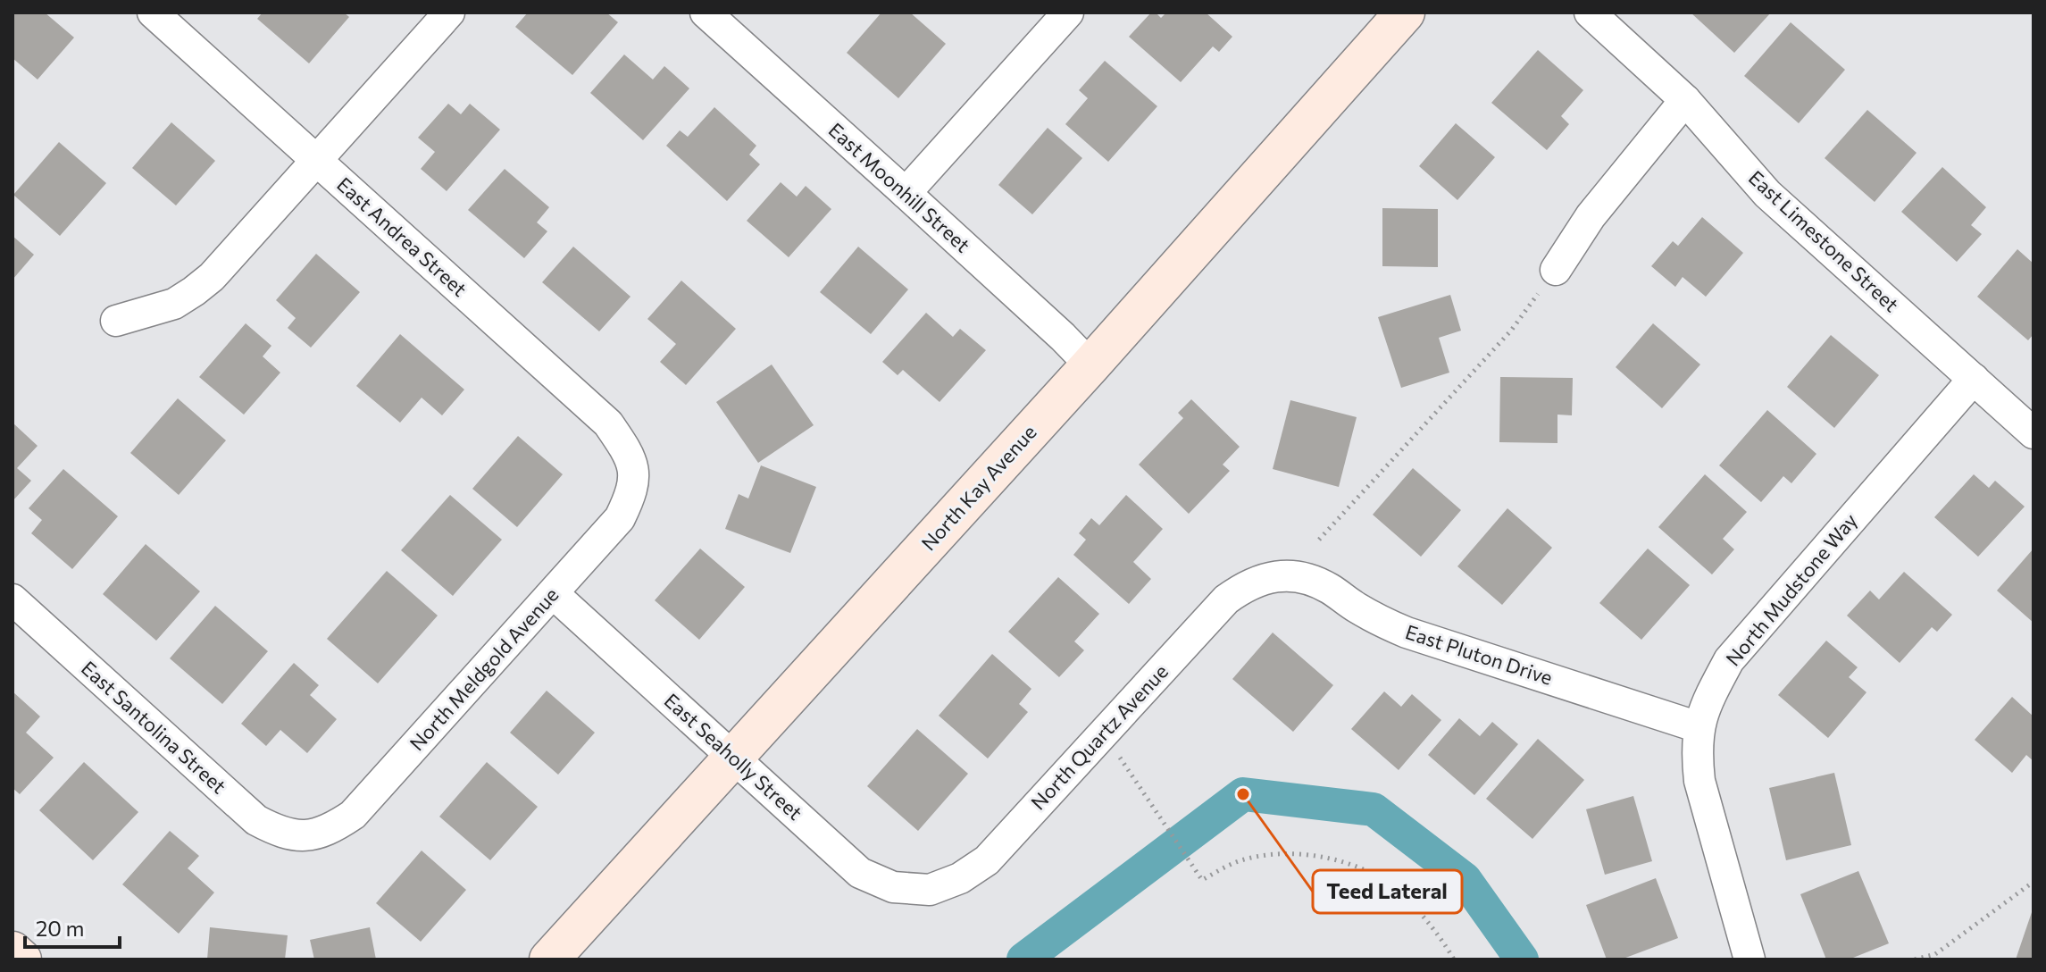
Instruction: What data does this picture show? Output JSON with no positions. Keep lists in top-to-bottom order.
{
  "streets": {
    "street": [
      "East Moonhill Street",
      "East Andrea Street",
      "East Limestone Street",
      "North Kay Avenue",
      "North Mudstone Way",
      "East Pluton Drive",
      "North Meldgold Avenue",
      "East Santolina Street",
      "North Quartz Avenue",
      "East Seaholly Street"
    ]
  },
  "crossings": [
    ["East Moonhill Street", "North Kay Avenue"],
    ["East Andrea Street", "North Meldgold Avenue"],
    ["East Limestone Street", "North Mudstone Way"],
    ["North Kay Avenue", "East Seaholly Street"],
    ["North Mudstone Way", "East Pluton Drive"],
    ["East Pluton Drive", "North Quartz Avenue"],
    ["North Meldgold Avenue", "East Santolina Street"],
    ["North Meldgold Avenue", "East Seaholly Street"],
    ["North Quartz Avenue", "East Seaholly Street"]
  ],
  "places": ["Teed Lateral"],
  "scale_bar": "20 m"
}
